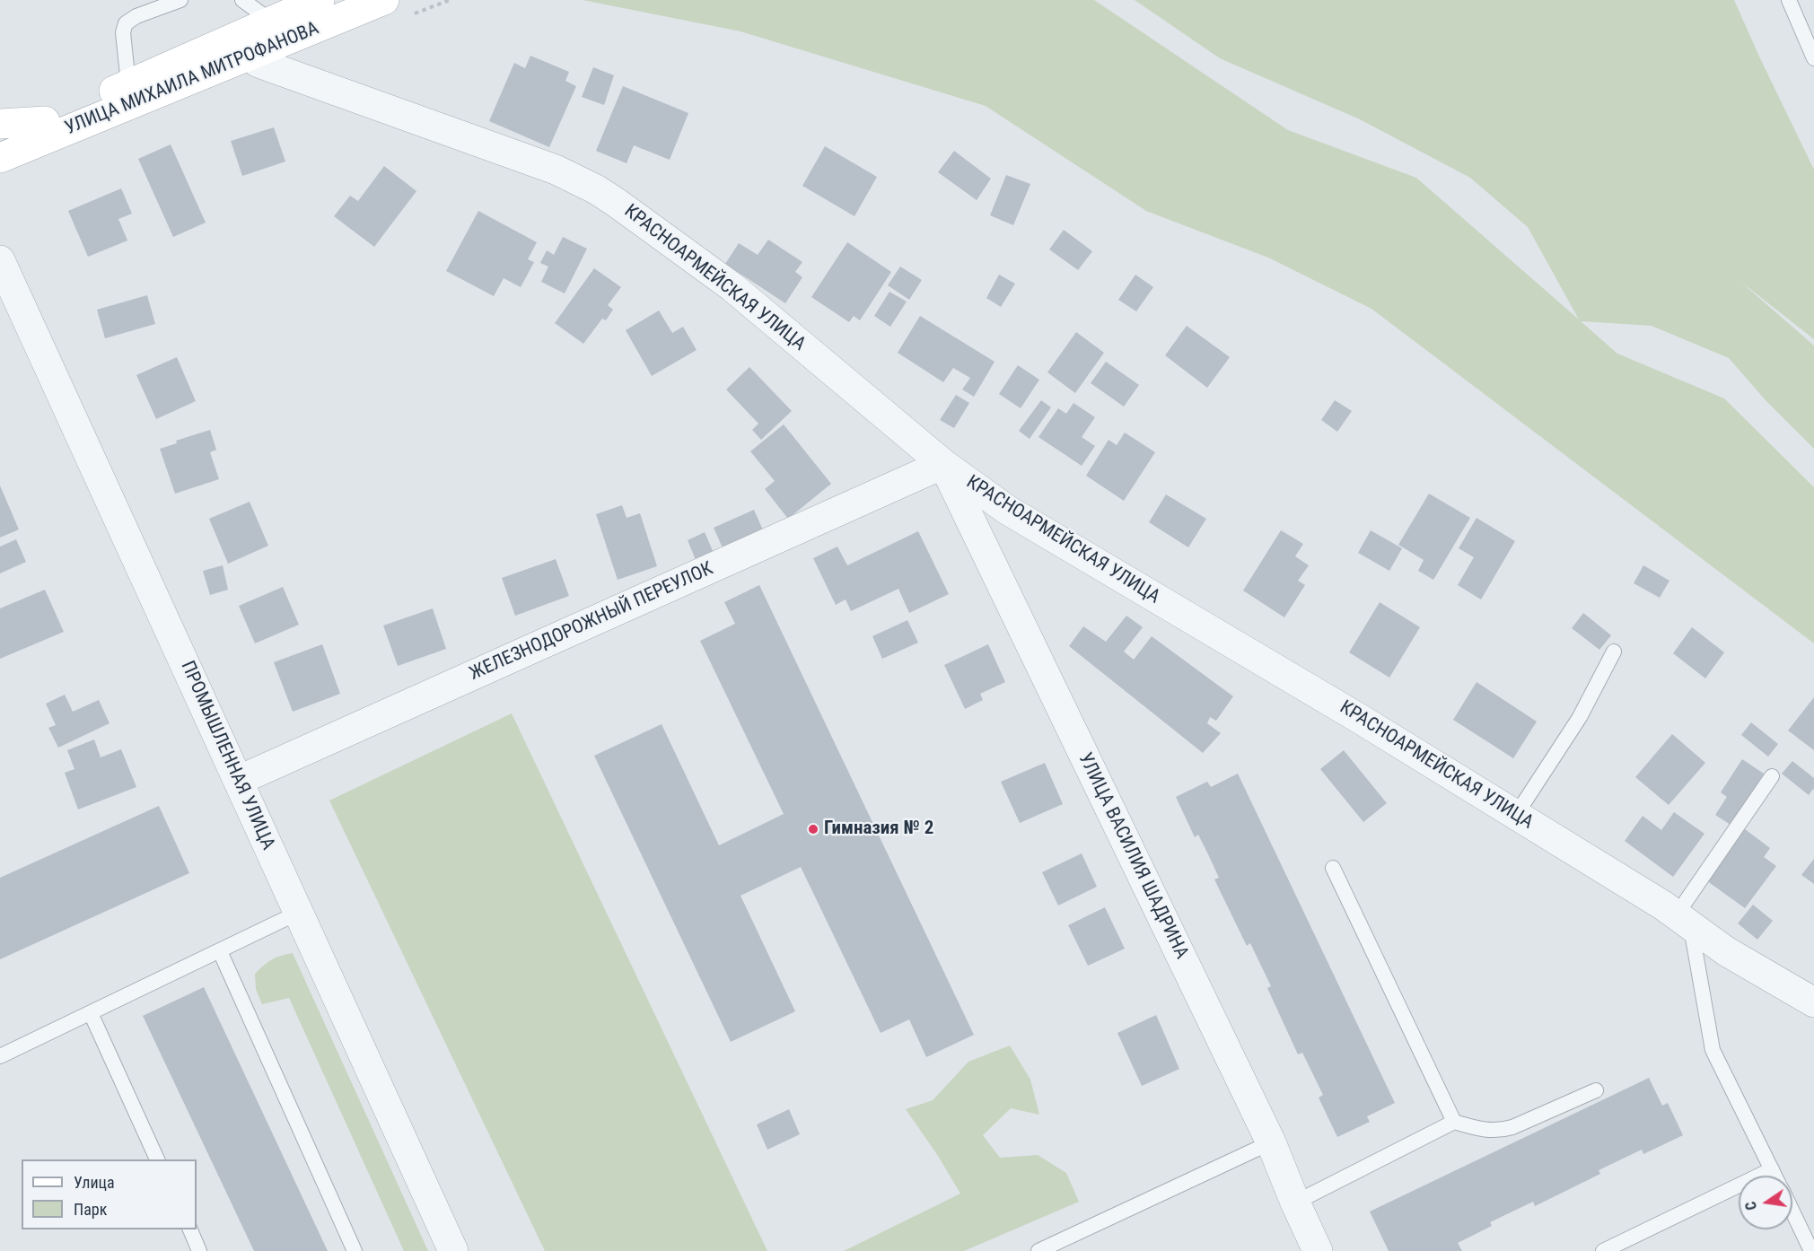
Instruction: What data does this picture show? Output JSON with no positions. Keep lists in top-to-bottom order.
{
  "streets": {
    "main road": ["УЛИЦА МИХАИЛА МИТРОФАНОВА"],
    "street": [
      "КРАСНОАРМЕЙСКАЯ УЛИЦА",
      "ЖЕЛЕЗНОДОРОЖНЫЙ ПЕРЕУЛОК",
      "ПРОМЫШЛЕННАЯ УЛИЦА",
      "УЛИЦА ВАСИЛИЯ ШАДРИНА"
    ]
  },
  "crossings": [
    ["УЛИЦА МИХАИЛА МИТРОФАНОВА", "КРАСНОАРМЕЙСКАЯ УЛИЦА"],
    ["КРАСНОАРМЕЙСКАЯ УЛИЦА", "ЖЕЛЕЗНОДОРОЖНЫЙ ПЕРЕУЛОК"],
    ["КРАСНОАРМЕЙСКАЯ УЛИЦА", "УЛИЦА ВАСИЛИЯ ШАДРИНА"],
    ["ЖЕЛЕЗНОДОРОЖНЫЙ ПЕРЕУЛОК", "ПРОМЫШЛЕННАЯ УЛИЦА"],
    ["ЖЕЛЕЗНОДОРОЖНЫЙ ПЕРЕУЛОК", "УЛИЦА ВАСИЛИЯ ШАДРИНА"]
  ],
  "places": ["Гимназия № 2"],
  "legend": ["Улица", "Парк"],
  "north": "left"
}
